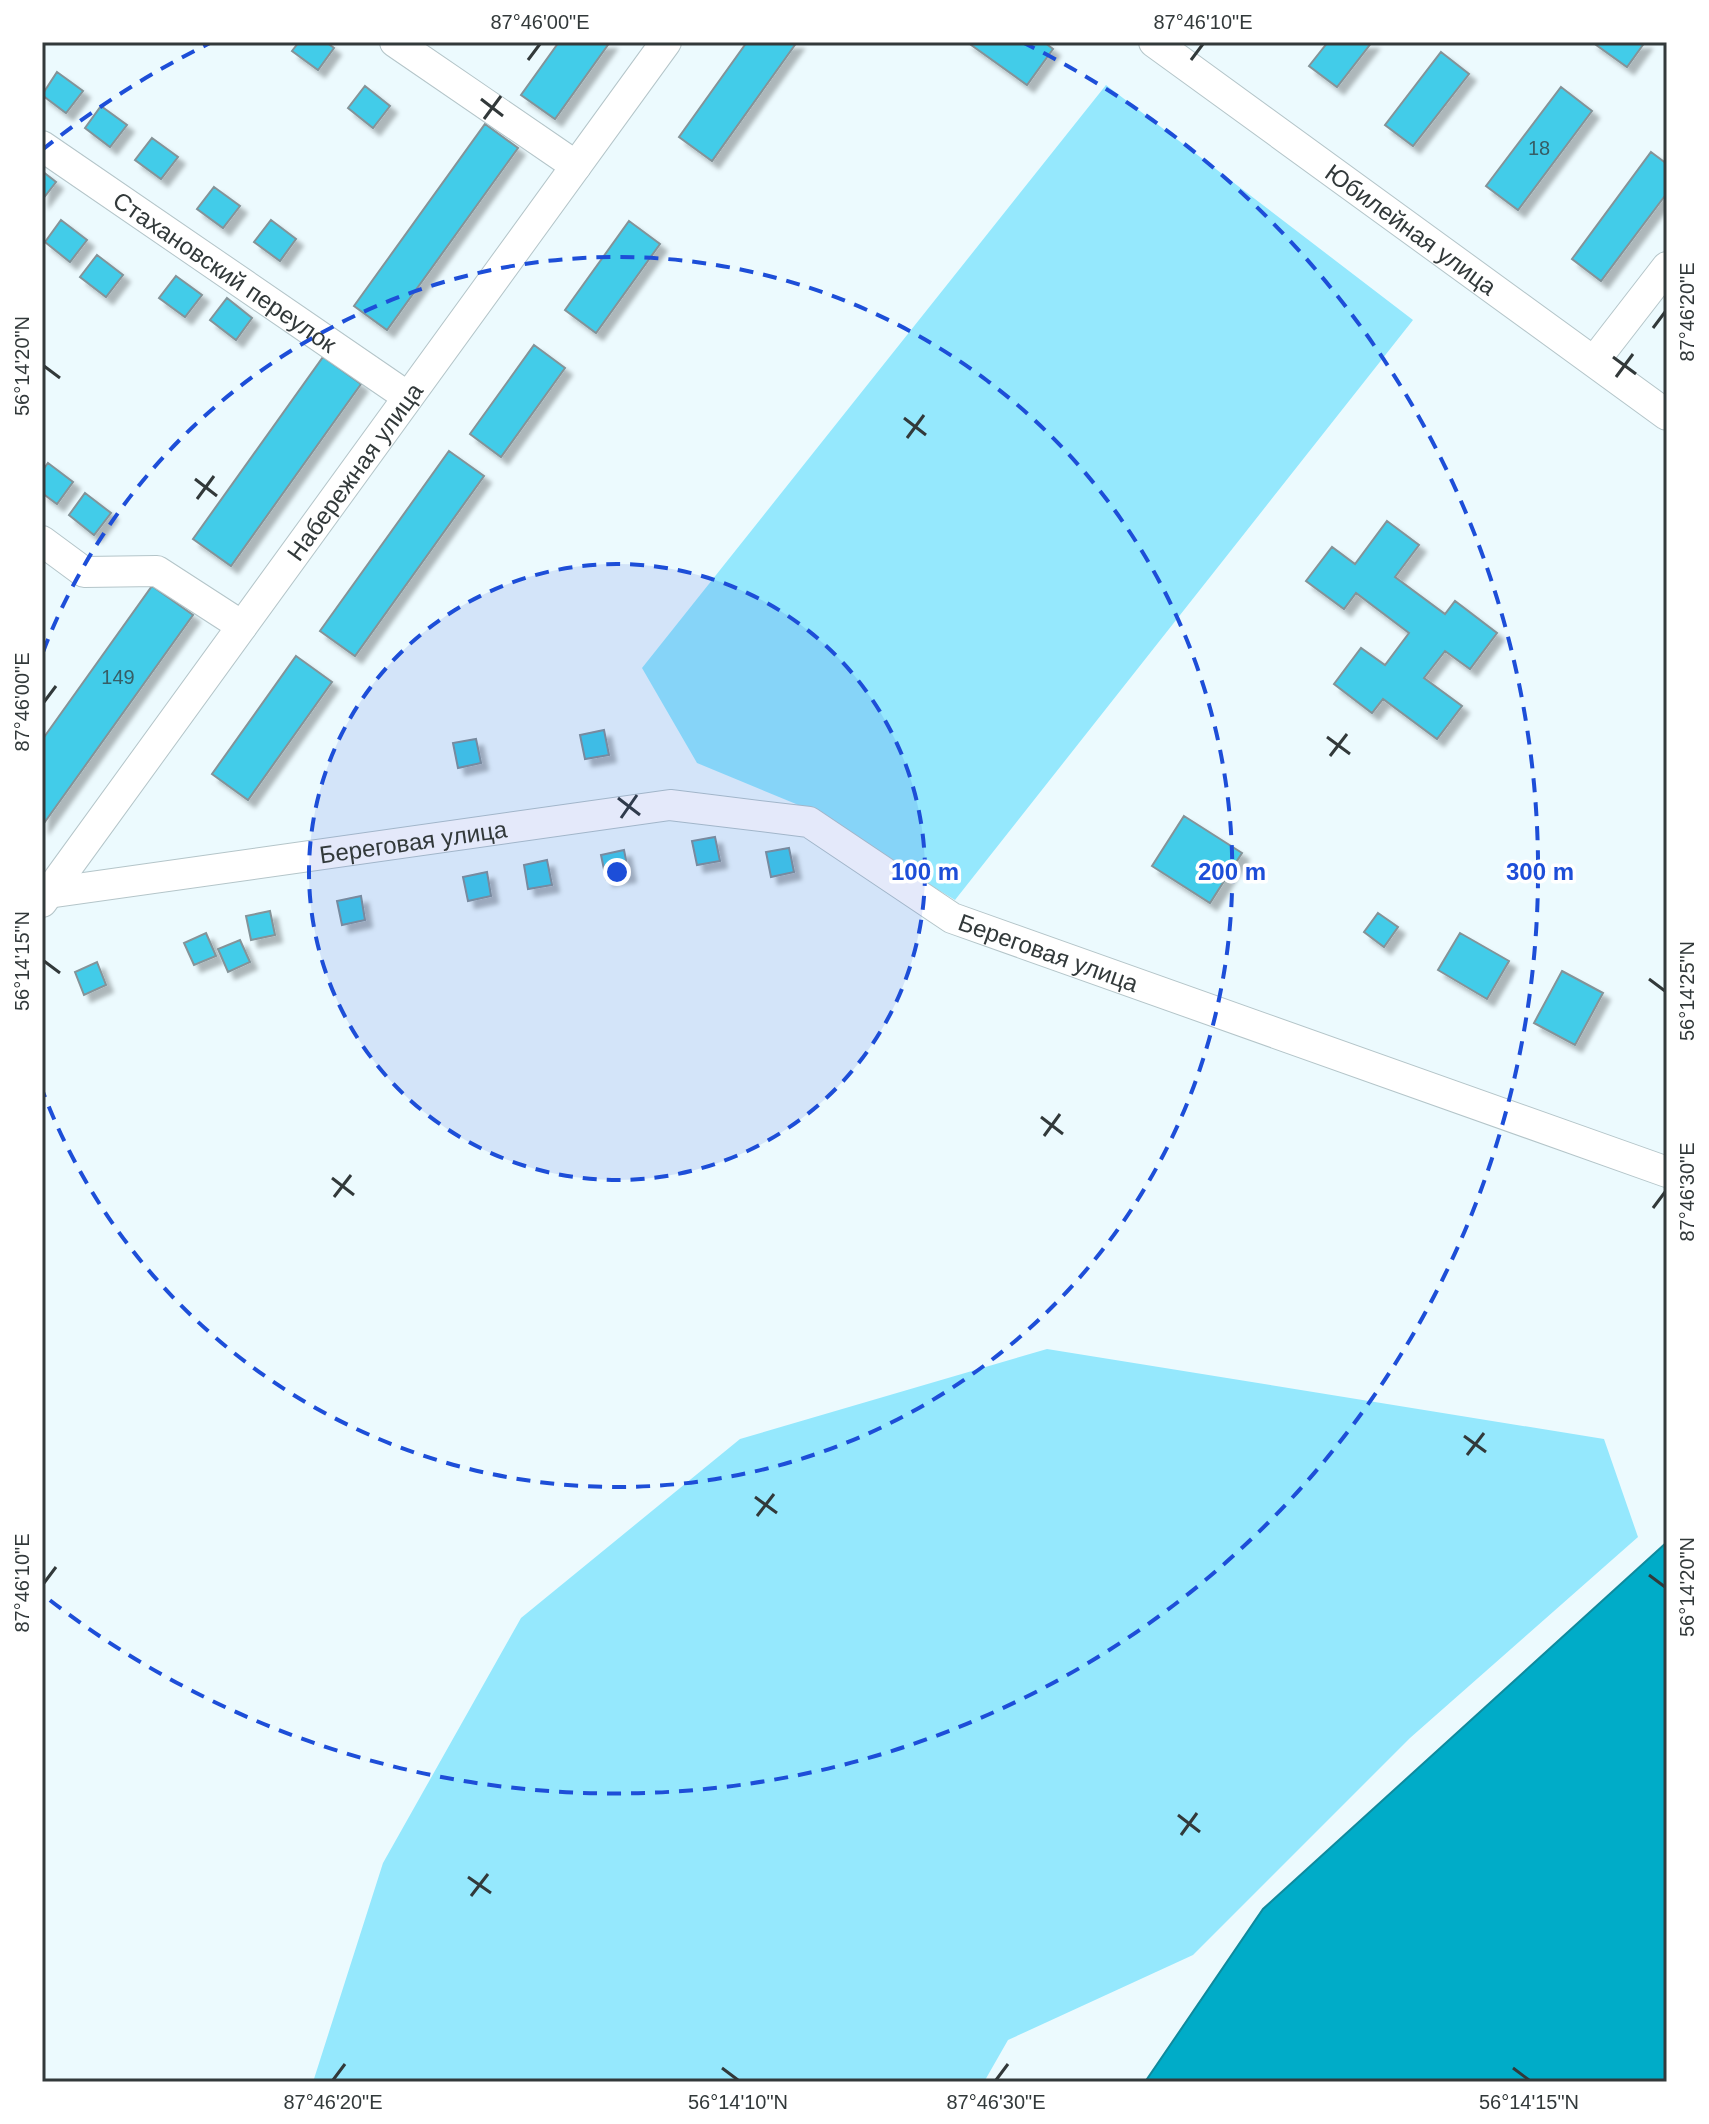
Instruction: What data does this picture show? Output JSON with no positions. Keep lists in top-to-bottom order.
{
  "streets": {
    "street": [
      "Юбилейная улица",
      "Стахановский переулок",
      "Набережная улица",
      "Береговая улица"
    ]
  },
  "crossings": [
    ["Стахановский переулок", "Набережная улица"],
    ["Набережная улица", "Береговая улица"]
  ],
  "house_numbers": ["18", "149"],
  "coordinates": [
    "87°46'00\"E",
    "87°46'10\"E",
    "87°46'20\"E",
    "56°14'20\"N",
    "56°14'15\"N",
    "56°14'25\"N",
    "87°46'30\"E",
    "56°14'10\"N"
  ],
  "rings": ["100 m", "200 m", "300 m"]
}
